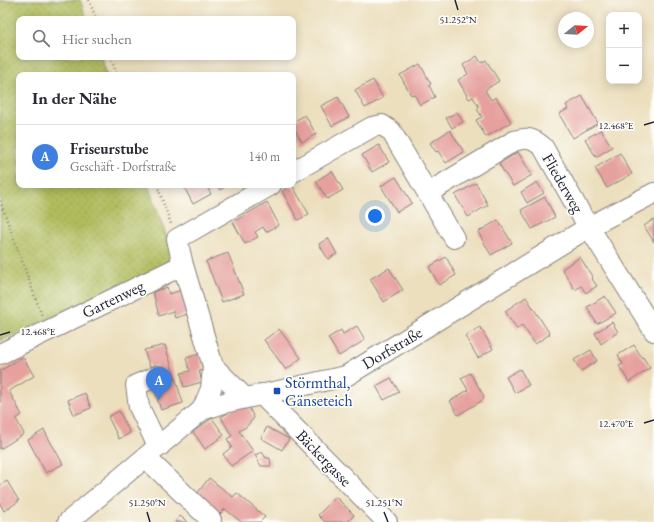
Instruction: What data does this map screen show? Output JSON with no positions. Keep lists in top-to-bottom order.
{
  "streets": {
    "street": [
      "Fliederweg",
      "Gartenweg",
      "Dorfstraße",
      "Bäckergasse"
    ]
  },
  "crossings": [
    ["Fliederweg", "Dorfstraße"],
    ["Dorfstraße", "Bäckergasse"]
  ],
  "places": {
    "transit": ["Störmthal, Gänseteich"]
  },
  "north": "right",
  "page": {
    "map_buttons": ["+", "−"],
    "search": "Hier suchen",
    "heading": "In der Nähe",
    "list": [
      {
        "mark": "A",
        "name": "Friseurstube",
        "note": "Geschäft · Dorfstraße",
        "value": "140 m"
      }
    ],
    "pins": "A"
  },
  "coordinates": [
    "51.252°N",
    "12.468°E",
    "12.470°E",
    "51.250°N",
    "51.251°N"
  ]
}
